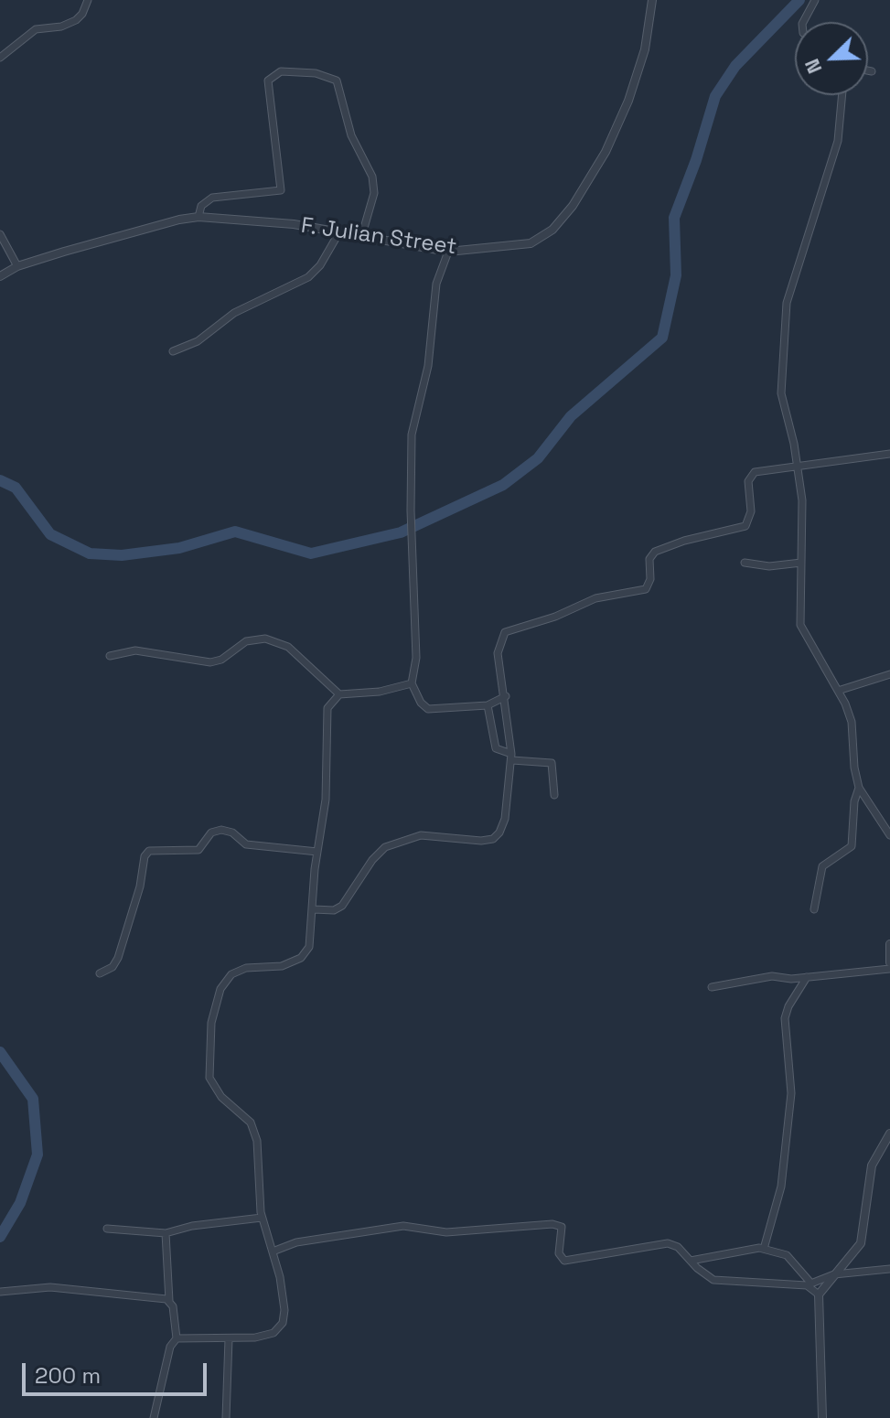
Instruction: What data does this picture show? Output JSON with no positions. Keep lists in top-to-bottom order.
{
  "streets": {
    "street": ["F. Julian Street"]
  },
  "scale_bar": "200 m",
  "north": "bottom left"
}
